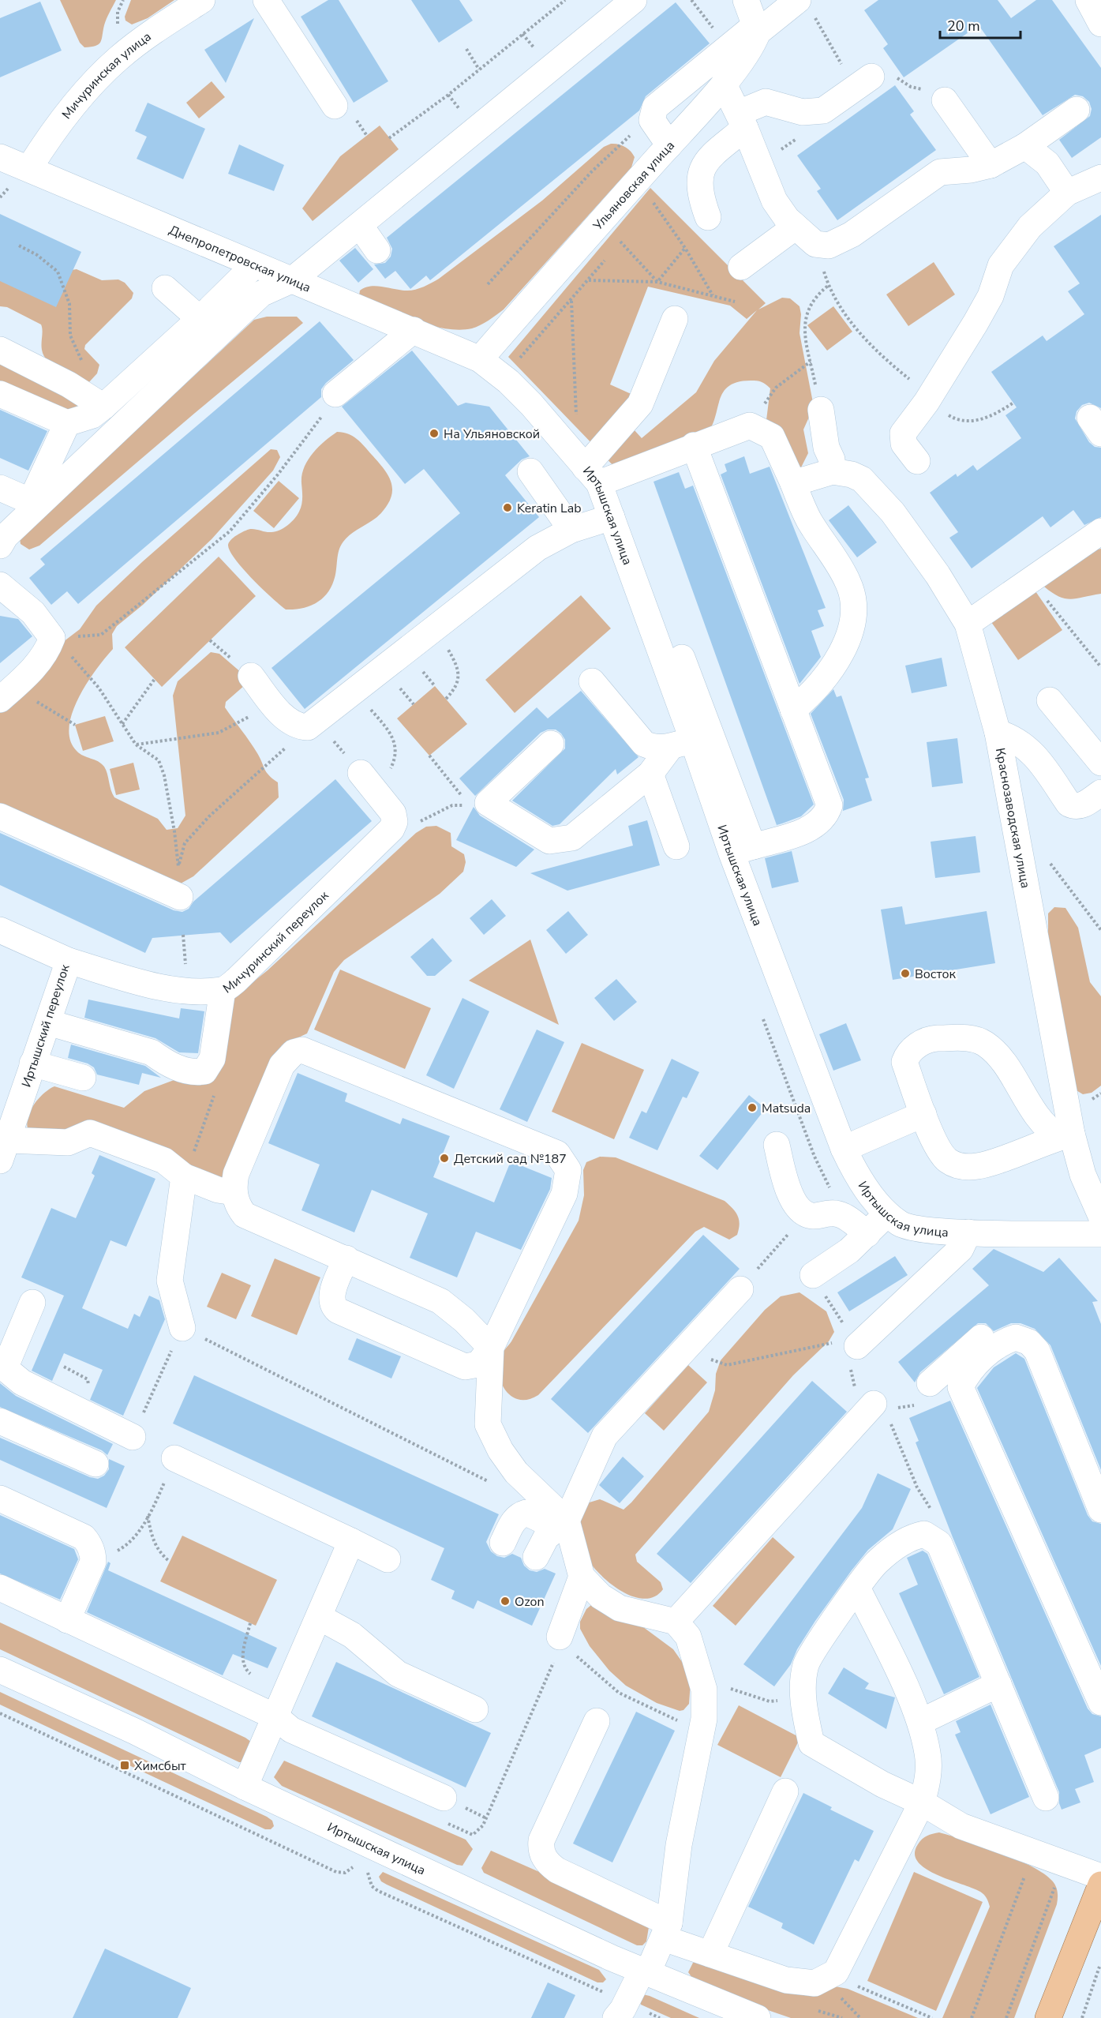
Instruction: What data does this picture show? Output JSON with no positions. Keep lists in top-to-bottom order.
{
  "streets": {
    "street": [
      "Мичуринская улица",
      "Ульяновская улица",
      "Днепропетровская улица",
      "Иртышская улица",
      "Краснозаводская улица",
      "Мичуринский переулок",
      "Иртышский переулок"
    ]
  },
  "crossings": [
    ["Мичуринская улица", "Днепропетровская улица"],
    ["Ульяновская улица", "Днепропетровская улица"],
    ["Ульяновская улица", "Иртышская улица"],
    ["Днепропетровская улица", "Иртышская улица"],
    ["Мичуринский переулок", "Иртышский переулок"]
  ],
  "places": {
    "other": [
      "На Ульяновской",
      "Keratin Lab",
      "Восток",
      "Matsuda",
      "Детский сад №187",
      "Ozon"
    ],
    "transit": ["Химсбыт"]
  },
  "scale_bar": "20 m"
}
